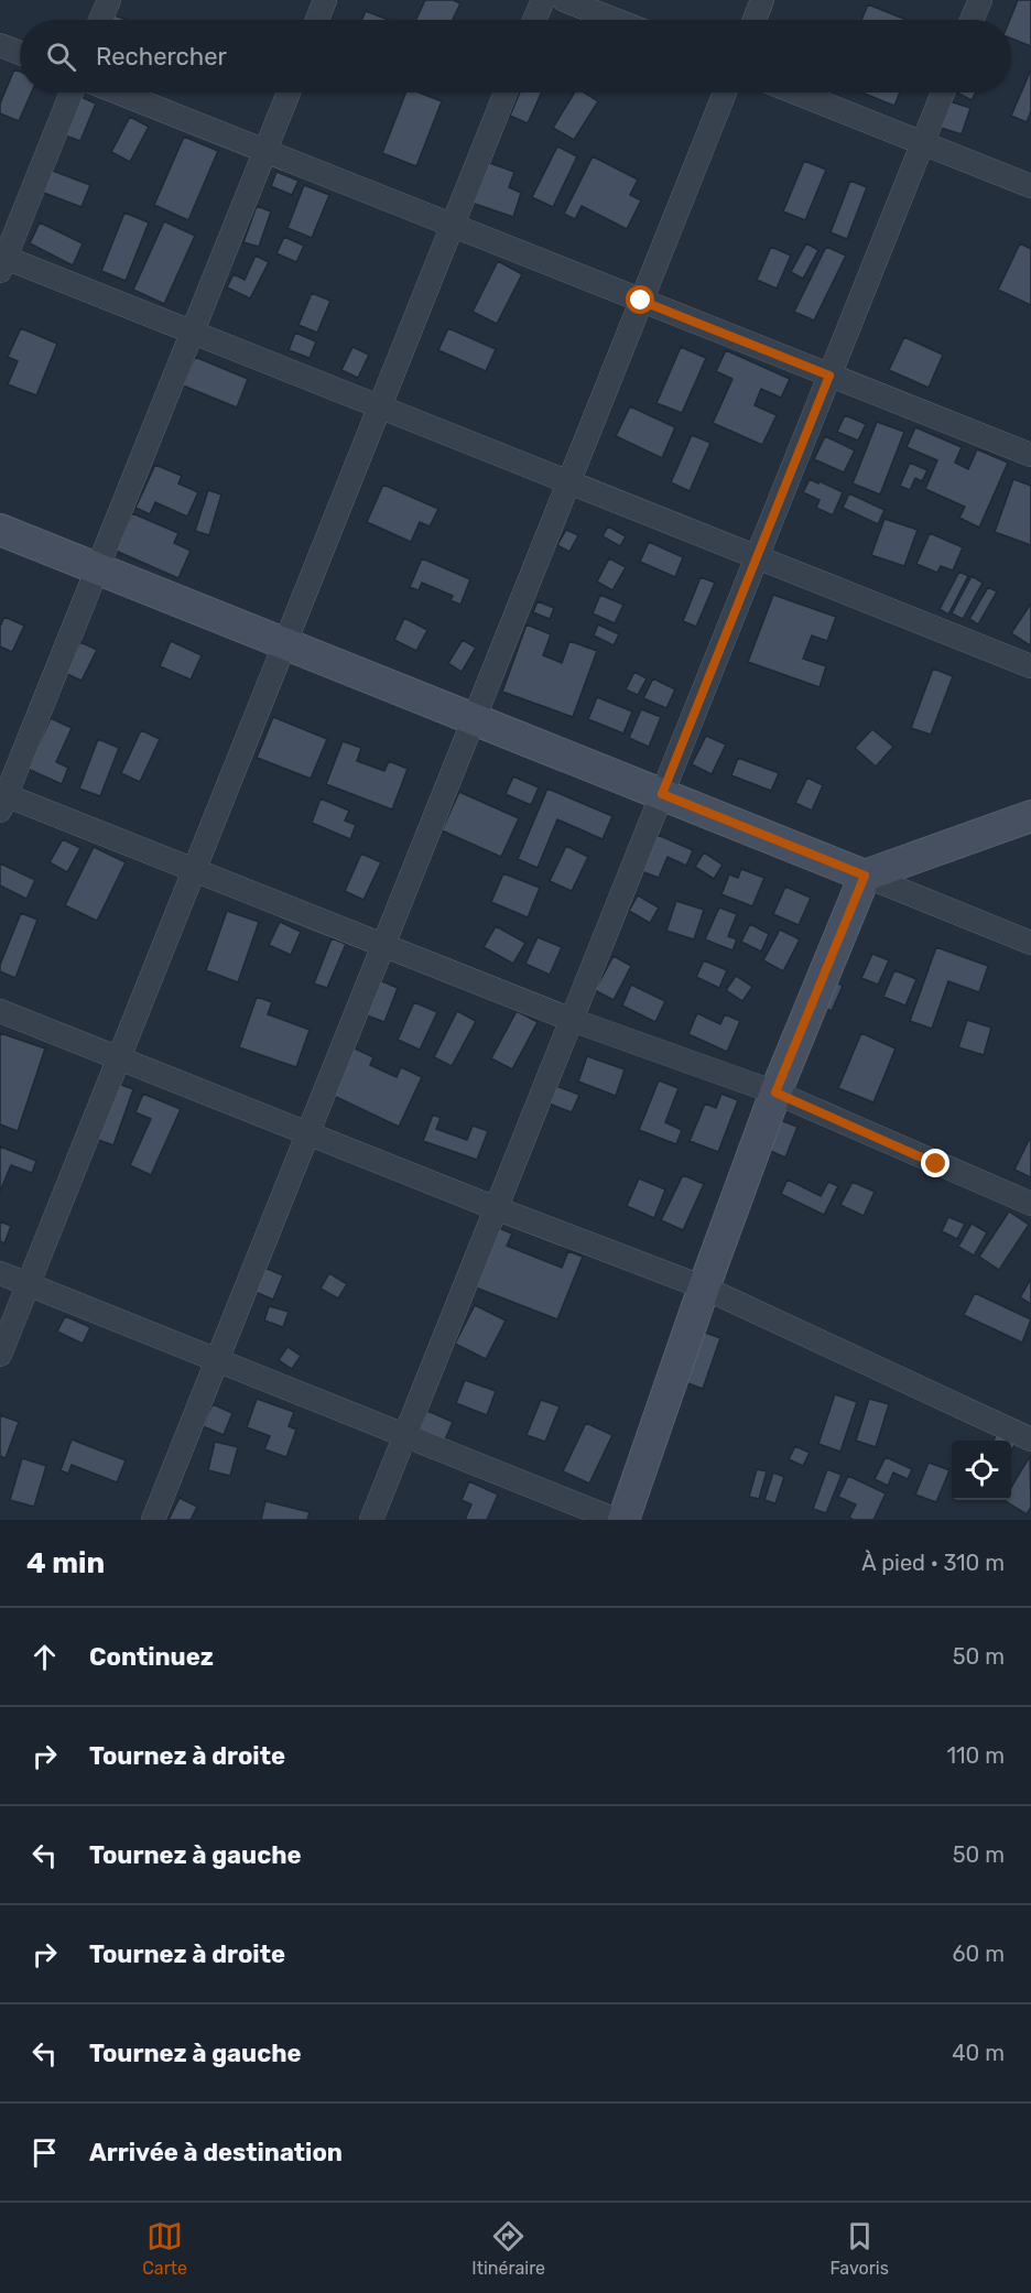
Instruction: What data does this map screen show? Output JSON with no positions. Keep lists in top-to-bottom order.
{
  "page": {
    "search": "Rechercher",
    "heading": ["4 min", "À pied · 310 m"],
    "list": [
      ["Continuez", "50 m"],
      ["Tournez à droite", "110 m"],
      ["Tournez à gauche", "50 m"],
      ["Tournez à droite", "60 m"],
      ["Tournez à gauche", "40 m"],
      "Arrivée à destination"
    ],
    "nav": ["Carte", "Itinéraire", "Favoris"]
  }
}
